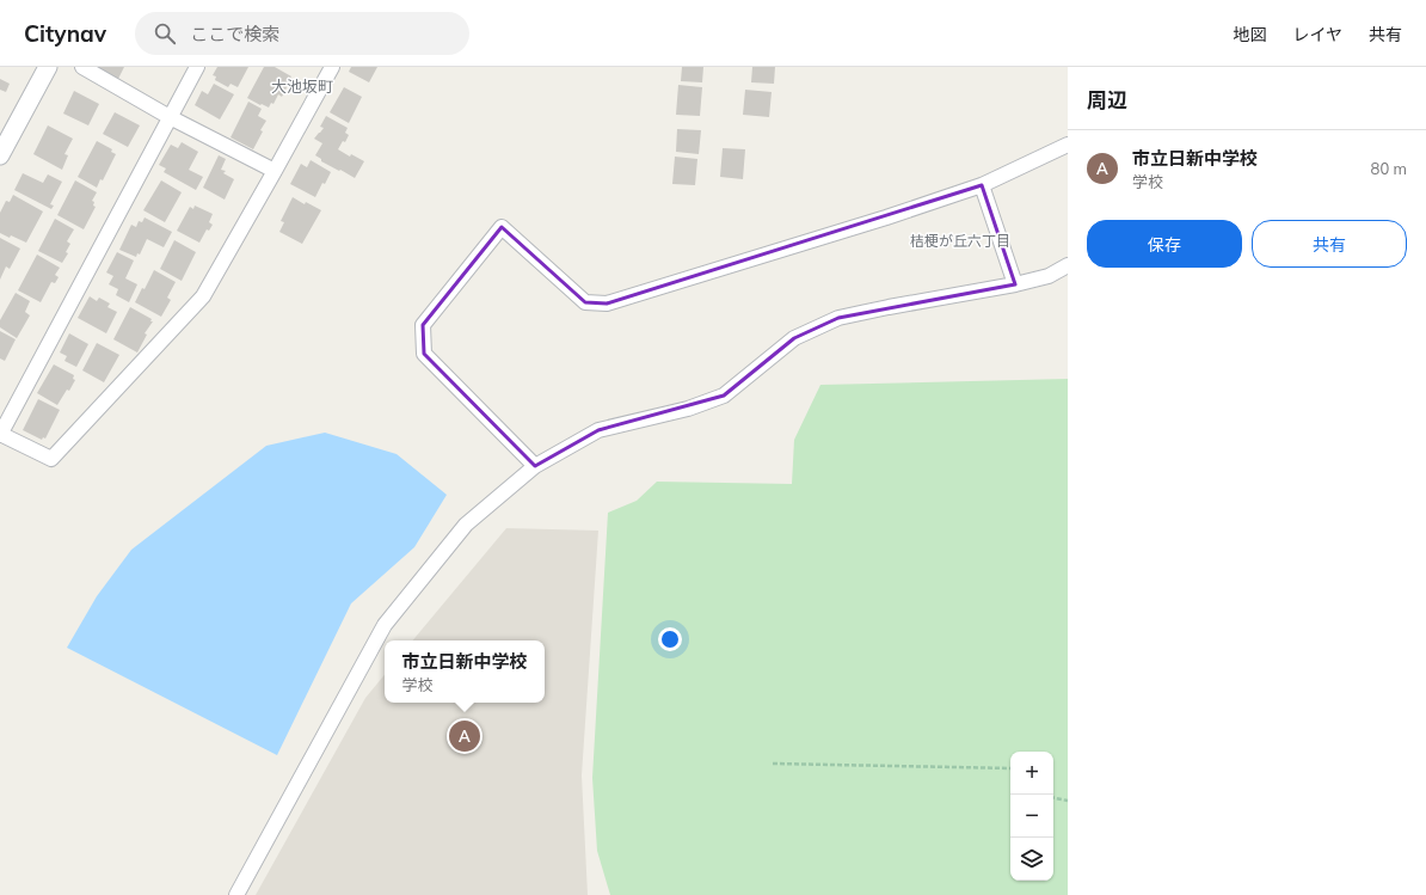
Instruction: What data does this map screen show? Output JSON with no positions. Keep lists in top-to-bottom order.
{
  "districts": ["大池坂町", "桔梗が丘六丁目"],
  "page": {
    "header": "Citynav",
    "search": "ここで検索",
    "nav": ["地図", "レイヤ", "共有"],
    "heading": "周辺",
    "list": [
      {
        "mark": "A",
        "name": "市立日新中学校",
        "note": "学校",
        "value": "80 m"
      }
    ],
    "buttons": ["保存", "共有"],
    "popup": ["市立日新中学校", "学校"],
    "pins": "A",
    "map_buttons": ["+", "−"]
  }
}
